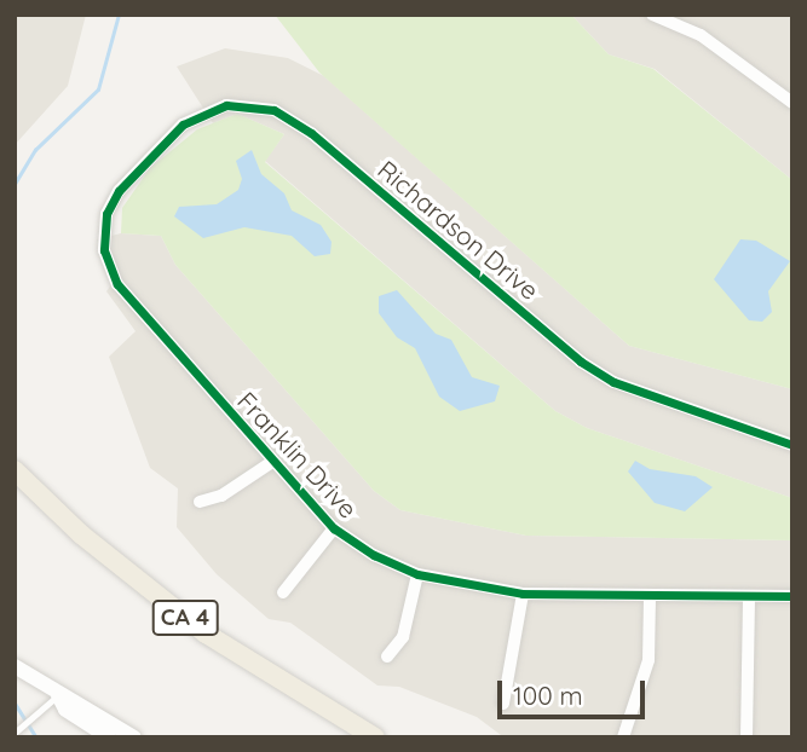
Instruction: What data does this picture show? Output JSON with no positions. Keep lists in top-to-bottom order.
{
  "streets": {
    "highway": ["CA 4"],
    "street": ["Richardson Drive", "Franklin Drive"]
  },
  "crossings": [
    ["Richardson Drive", "Franklin Drive"]
  ],
  "scale_bar": "100 m"
}
